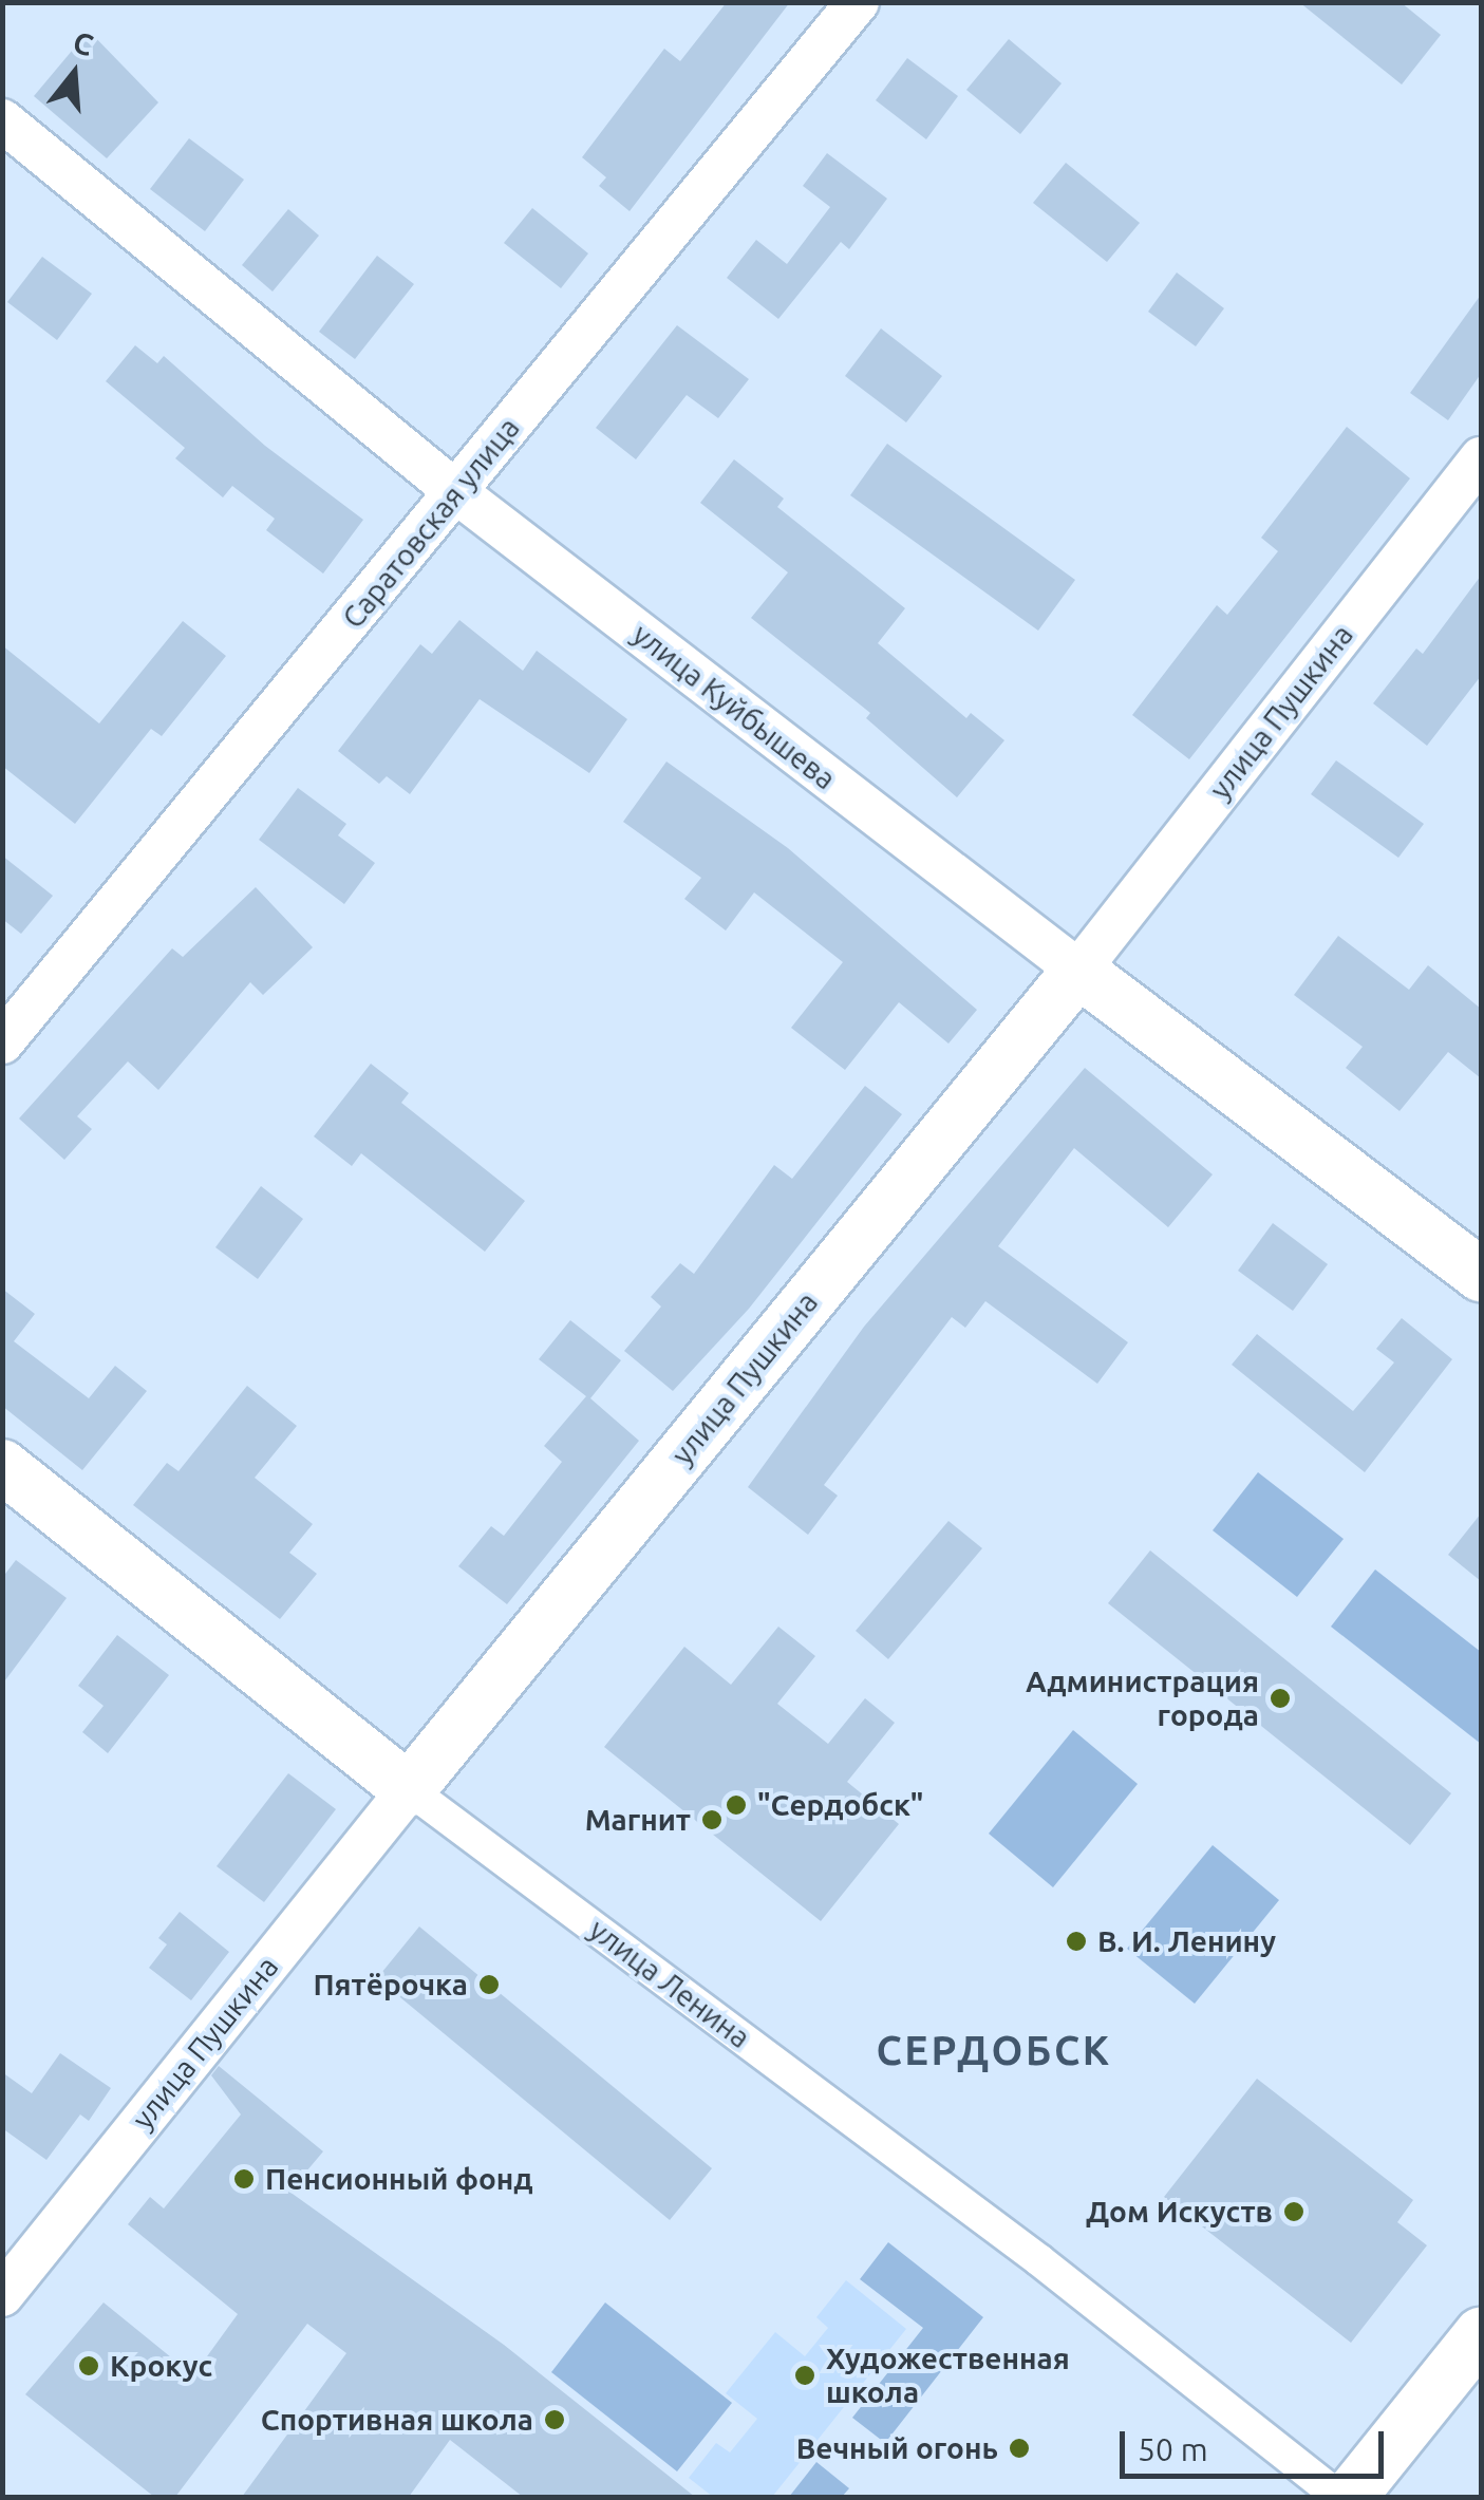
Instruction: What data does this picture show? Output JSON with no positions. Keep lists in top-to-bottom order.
{
  "streets": {
    "street": [
      "Саратовская улица",
      "улица Куйбышева",
      "улица Пушкина",
      "улица Ленина"
    ]
  },
  "crossings": [
    ["Саратовская улица", "улица Куйбышева"],
    ["улица Куйбышева", "улица Пушкина"],
    ["улица Пушкина", "улица Ленина"]
  ],
  "districts": ["СЕРДОБСК"],
  "places": [
    "Администрация города",
    "\"Сердобск\"",
    "Магнит",
    "В. И. Ленину",
    "Пятёрочка",
    "Пенсионный фонд",
    "Дом Искуств",
    "Крокус",
    "Художественная школа",
    "Спортивная школа",
    "Вечный огонь"
  ],
  "scale_bar": "50 m",
  "north": "top"
}
